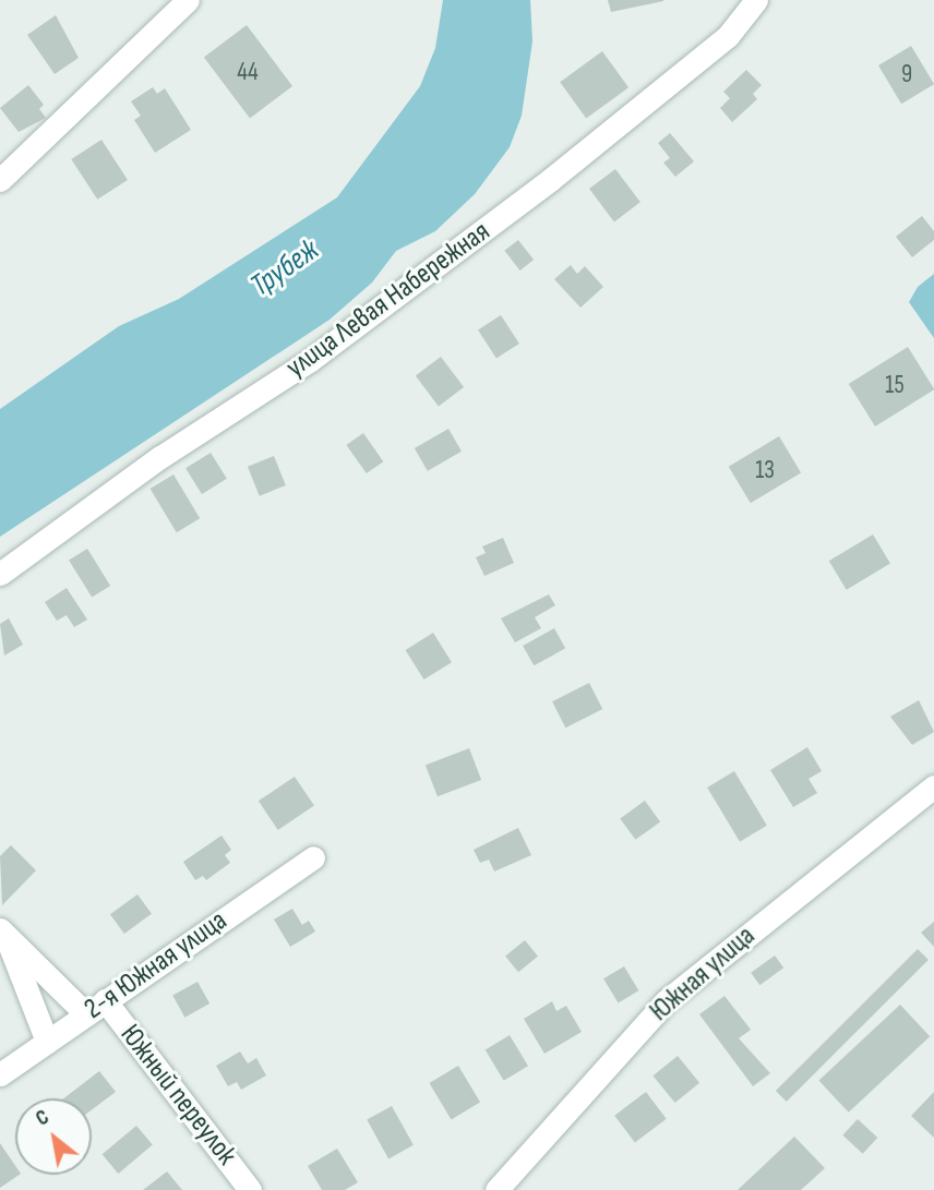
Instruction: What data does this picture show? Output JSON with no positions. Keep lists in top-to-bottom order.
{
  "streets": {
    "street": [
      "улица Левая Набережная",
      "2-я Южная улица",
      "Южная улица",
      "Южный переулок"
    ]
  },
  "crossings": [
    ["2-я Южная улица", "Южный переулок"]
  ],
  "water": ["Трубеж"],
  "house_numbers": [
    "44",
    "9",
    "15",
    "13"
  ],
  "north": "top left"
}
